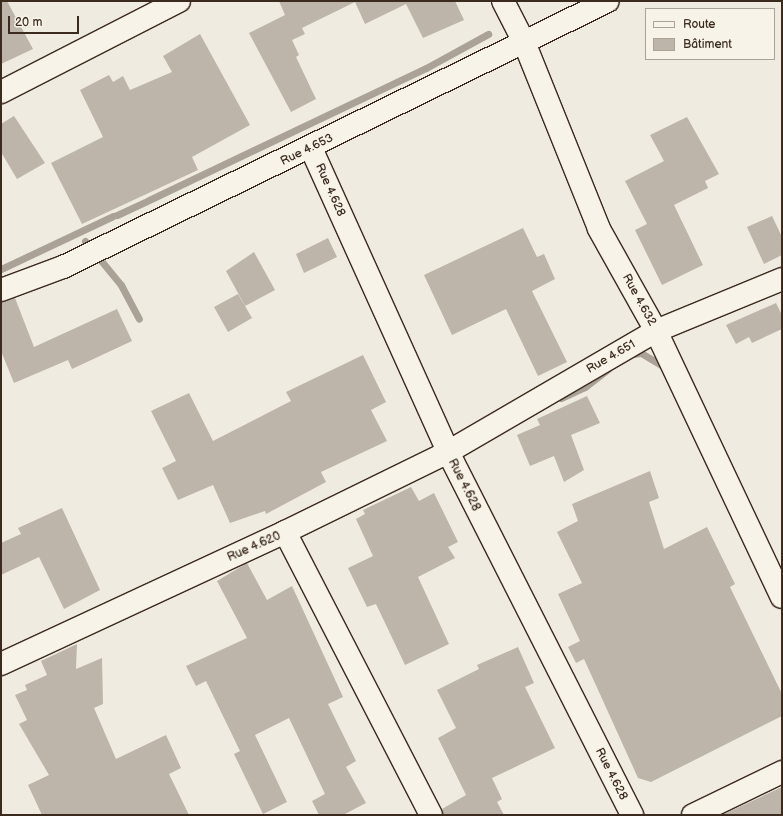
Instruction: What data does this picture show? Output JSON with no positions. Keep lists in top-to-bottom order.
{
  "streets": {
    "street": [
      "Rue 4.653",
      "Rue 4.628",
      "Rue 4.632",
      "Rue 4.651",
      "Rue 4.620"
    ]
  },
  "crossings": [
    ["Rue 4.653", "Rue 4.628"],
    ["Rue 4.653", "Rue 4.632"],
    ["Rue 4.628", "Rue 4.651"],
    ["Rue 4.632", "Rue 4.651"],
    ["Rue 4.651", "Rue 4.620"]
  ],
  "legend": ["Route", "Bâtiment"],
  "scale_bar": "20 m"
}
